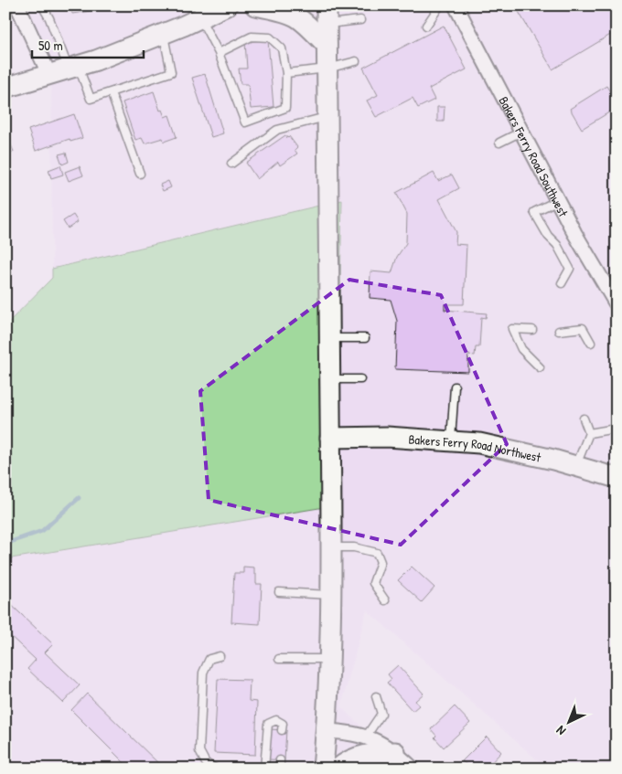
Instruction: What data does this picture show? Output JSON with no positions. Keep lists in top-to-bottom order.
{
  "streets": {
    "main road": ["Bakers Ferry Road Northwest"],
    "street": ["Bakers Ferry Road Southwest"]
  },
  "scale_bar": "50 m",
  "north": "bottom left"
}
